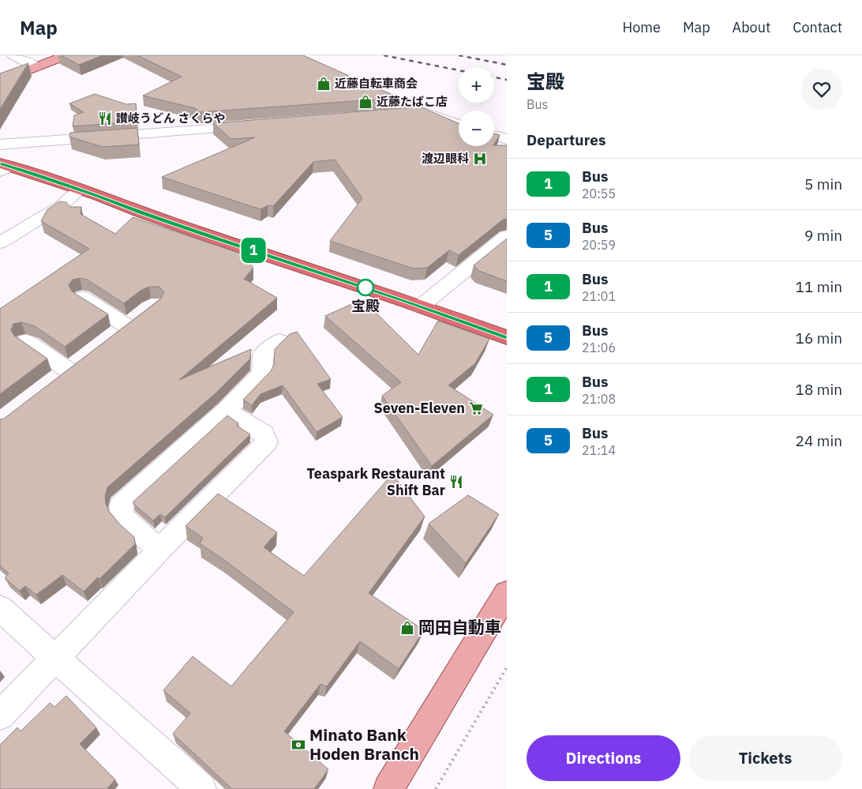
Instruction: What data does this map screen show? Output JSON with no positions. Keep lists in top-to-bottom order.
{
  "places": {
    "shop": ["近藤自転車商会", "近藤たばこ店", "岡田自動車"],
    "restaurant": ["讃岐うどん さくらや", "Teaspark Restaurant Shift Bar"],
    "hospital": ["渡辺眼科"],
    "other": ["宝殿"],
    "supermarket": ["Seven-Eleven"],
    "bank": ["Minato Bank Hoden Branch"]
  },
  "lines": ["bus line 1"],
  "page": {
    "header": "Map",
    "nav": [
      "Home",
      "Map",
      "About",
      "Contact"
    ],
    "on_map": "1",
    "heading": [
      ["宝殿", "Bus"],
      "Departures"
    ],
    "map_buttons": ["+", "−"],
    "list": [
      {
        "mark": "1",
        "name": "Bus",
        "note": "20:55",
        "value": "5 min"
      },
      {
        "mark": "5",
        "name": "Bus",
        "note": "20:59",
        "value": "9 min"
      },
      {
        "mark": "1",
        "name": "Bus",
        "note": "21:01",
        "value": "11 min"
      },
      {
        "mark": "5",
        "name": "Bus",
        "note": "21:06",
        "value": "16 min"
      },
      {
        "mark": "1",
        "name": "Bus",
        "note": "21:08",
        "value": "18 min"
      },
      {
        "mark": "5",
        "name": "Bus",
        "note": "21:14",
        "value": "24 min"
      }
    ],
    "buttons": ["Directions", "Tickets"]
  }
}
